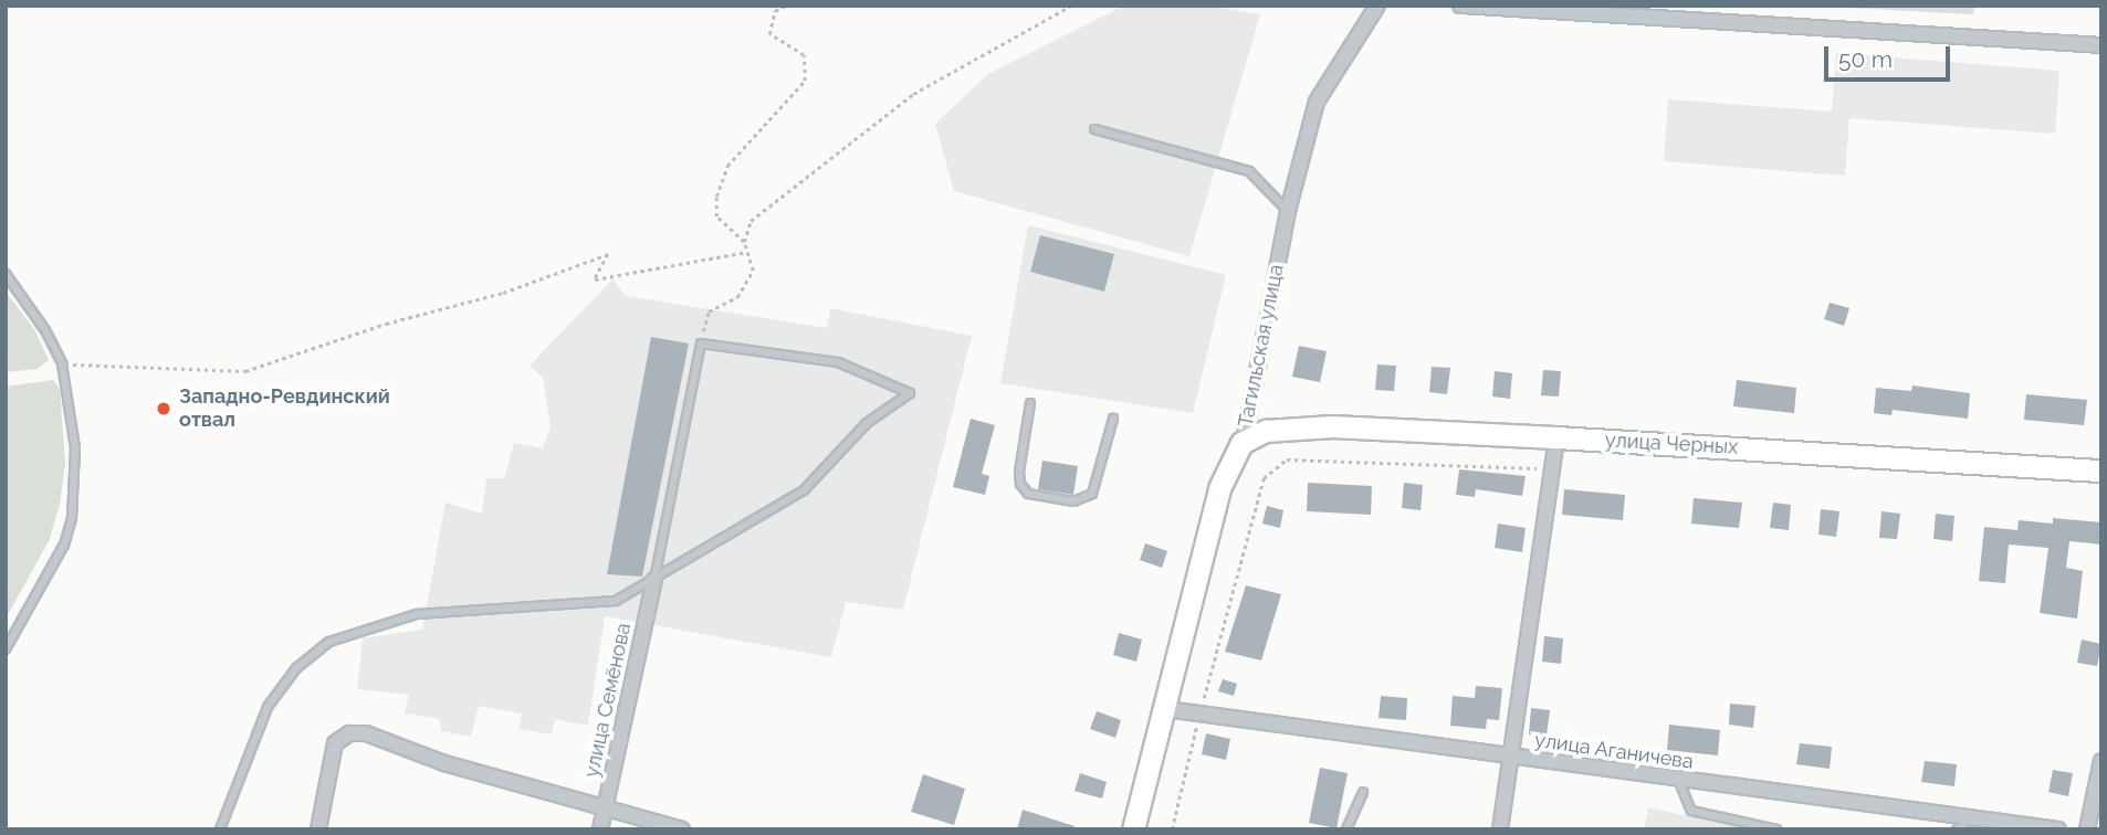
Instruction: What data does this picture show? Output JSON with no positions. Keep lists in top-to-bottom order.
{
  "streets": {
    "main road": ["Тагильская улица", "улица Черных"],
    "street": ["улица Семёнова", "улица Аганичева"]
  },
  "crossings": [
    ["Тагильская улица", "улица Черных"],
    ["Тагильская улица", "улица Аганичева"]
  ],
  "places": ["Западно-Ревдинский отвал"],
  "scale_bar": "50 m"
}
